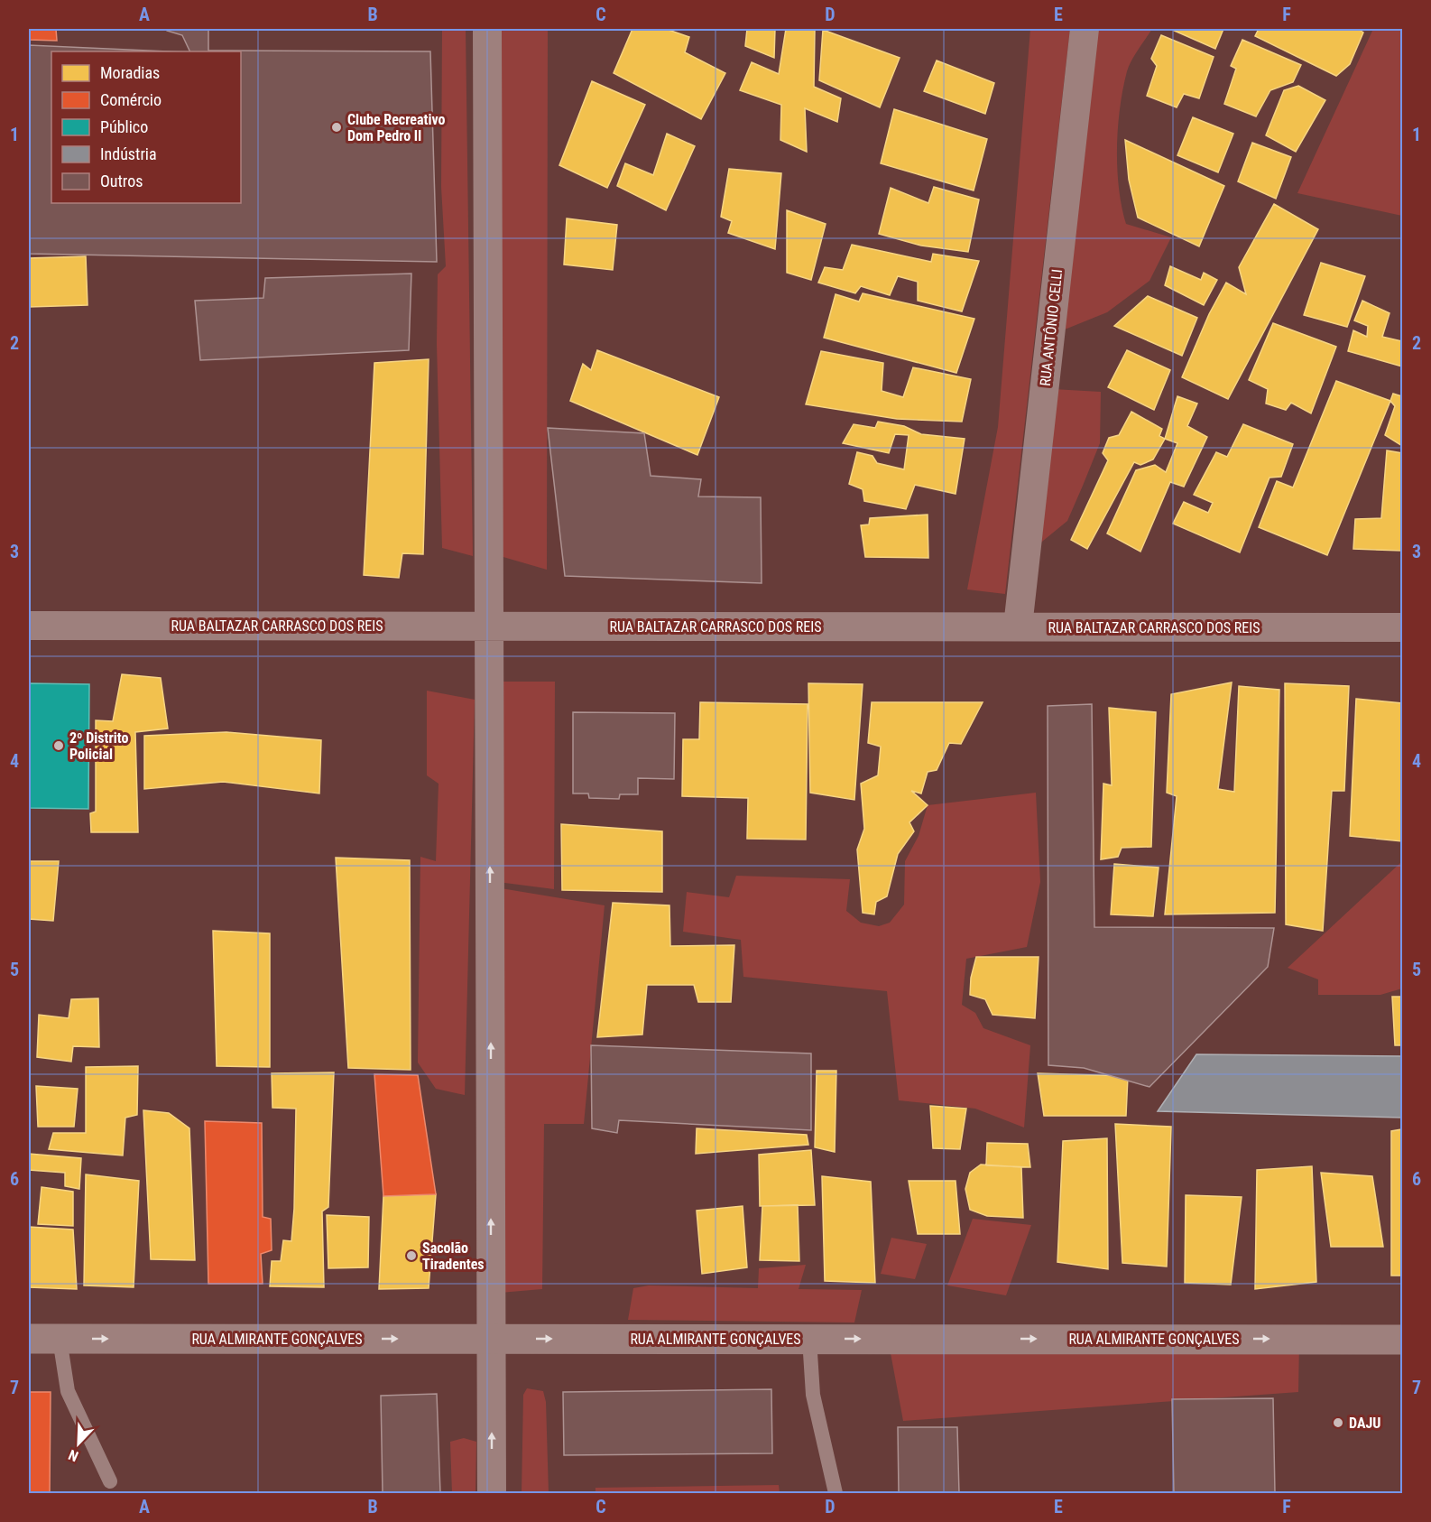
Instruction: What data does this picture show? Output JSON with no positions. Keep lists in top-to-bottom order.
{
  "streets": {
    "street": ["RUA ANTÔNIO CELLI", "RUA BALTAZAR CARRASCO DOS REIS", "RUA ALMIRANTE GONÇALVES"]
  },
  "crossings": [
    ["RUA ANTÔNIO CELLI", "RUA BALTAZAR CARRASCO DOS REIS"]
  ],
  "one_way": ["RUA ALMIRANTE GONÇALVES"],
  "places": [
    "Clube Recreativo Dom Pedro II",
    "2º Distrito Policial",
    "Sacolão Tiradentes",
    "DAJU"
  ],
  "legend": [
    "Moradias",
    "Comércio",
    "Público",
    "Indústria",
    "Outros"
  ],
  "north": "bottom left",
  "grid": {
    "columns": [
      "A",
      "B",
      "C",
      "D",
      "E",
      "F"
    ],
    "rows": [
      "1",
      "2",
      "3",
      "4",
      "5",
      "6",
      "7"
    ]
  }
}
